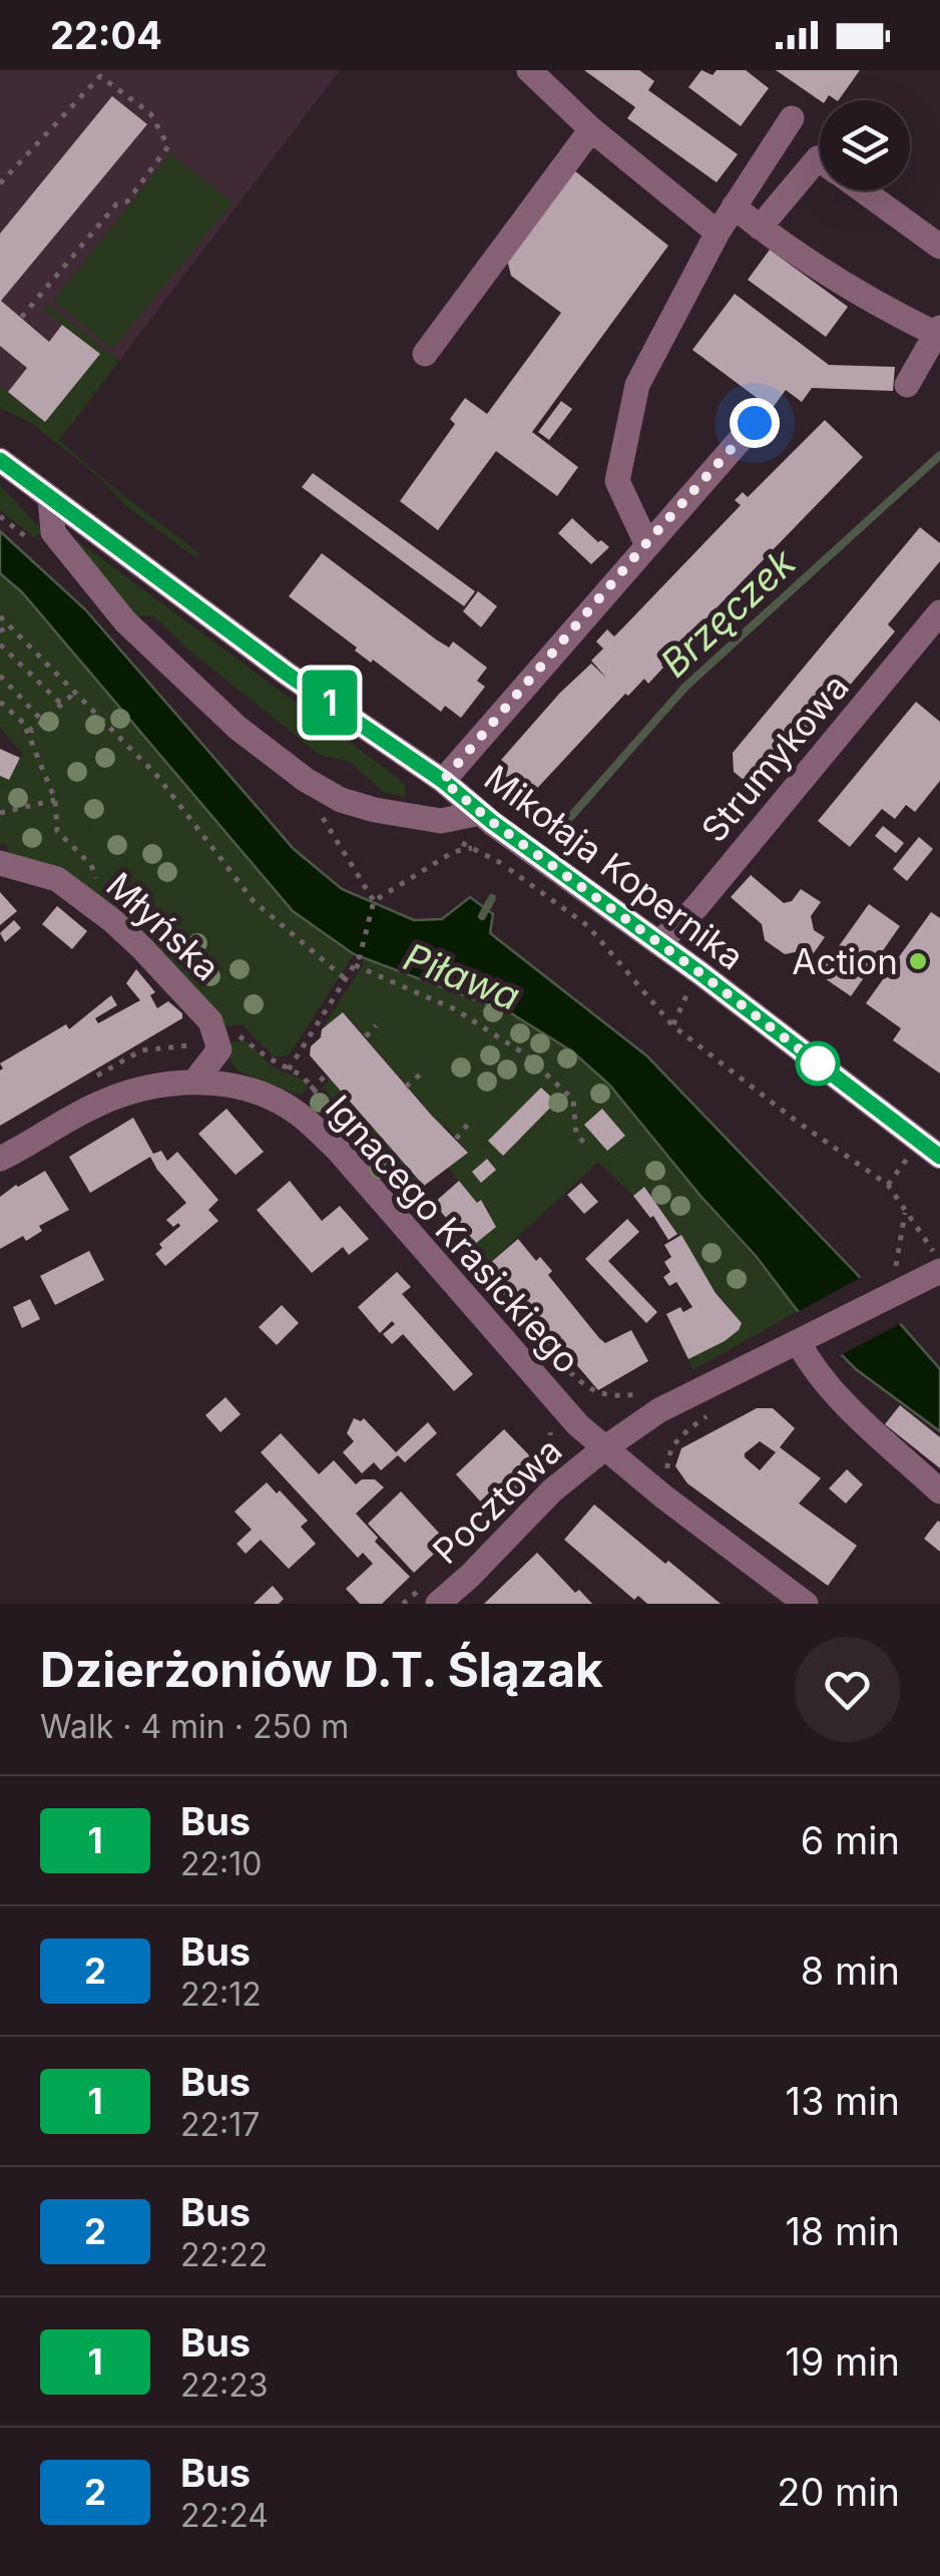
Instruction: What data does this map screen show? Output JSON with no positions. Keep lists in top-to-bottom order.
{
  "streets": {
    "street": [
      "Strumykowa",
      "Mikołaja Kopernika",
      "Młyńska",
      "Ignacego Krasickiego",
      "Pocztowa"
    ]
  },
  "crossings": [
    ["Strumykowa", "Mikołaja Kopernika"],
    ["Młyńska", "Ignacego Krasickiego"],
    ["Ignacego Krasickiego", "Pocztowa"]
  ],
  "water": ["Brzęczek", "Piława"],
  "places": ["Action"],
  "lines": ["bus line 1"],
  "page": {
    "status": "22:04",
    "on_map": "1",
    "heading": ["Dzierżoniów D.T. Ślązak", "Walk · 4 min · 250 m"],
    "list": [
      {
        "mark": "1",
        "name": "Bus",
        "note": "22:10",
        "value": "6 min"
      },
      {
        "mark": "2",
        "name": "Bus",
        "note": "22:12",
        "value": "8 min"
      },
      {
        "mark": "1",
        "name": "Bus",
        "note": "22:17",
        "value": "13 min"
      },
      {
        "mark": "2",
        "name": "Bus",
        "note": "22:22",
        "value": "18 min"
      },
      {
        "mark": "1",
        "name": "Bus",
        "note": "22:23",
        "value": "19 min"
      },
      {
        "mark": "2",
        "name": "Bus",
        "note": "22:24",
        "value": "20 min"
      }
    ]
  }
}
